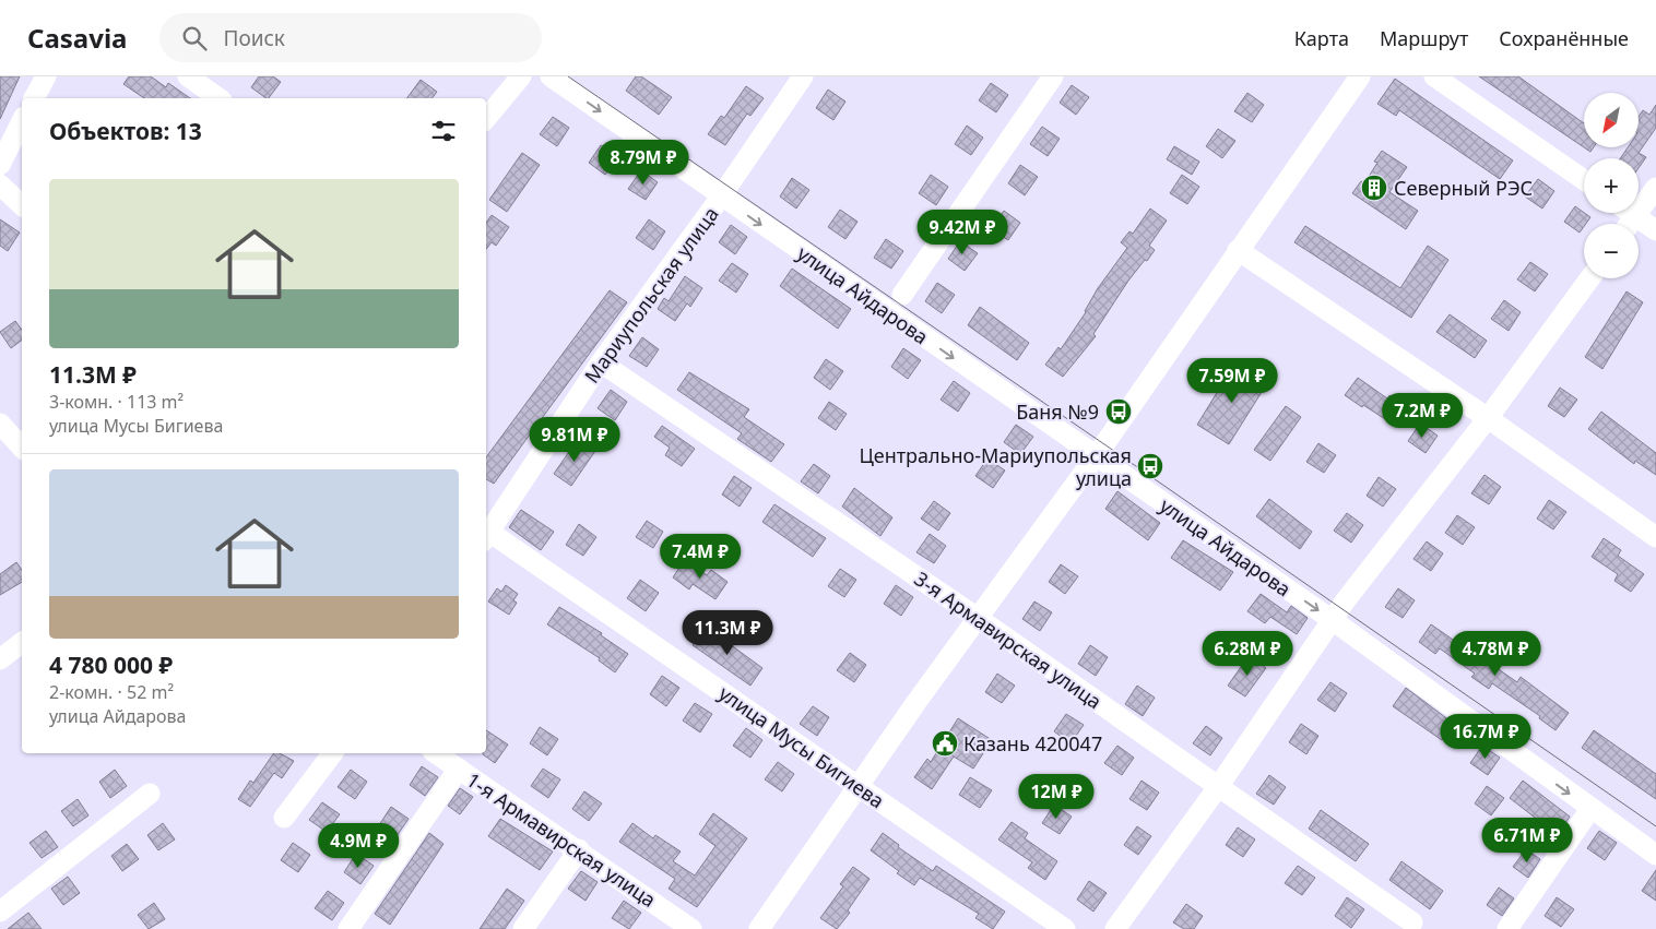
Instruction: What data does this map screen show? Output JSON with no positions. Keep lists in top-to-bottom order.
{
  "streets": {
    "street": [
      "Мариупольская улица",
      "улица Айдарова",
      "3-я Армавирская улица",
      "улица Мусы Бигиева",
      "1-я Армавирская улица"
    ]
  },
  "crossings": [
    ["Мариупольская улица", "улица Айдарова"],
    ["Мариупольская улица", "3-я Армавирская улица"]
  ],
  "one_way": ["улица Айдарова"],
  "places": {
    "building": ["Северный РЭС"],
    "bus stop": ["Баня №9", "Центрально-Мариупольская улица"],
    "public building": ["Казань 420047"]
  },
  "north": "bottom left",
  "page": {
    "header": "Casavia",
    "search": "Поиск",
    "nav": ["Карта", "Маршрут", "Сохранённые"],
    "map_buttons": ["+", "−"],
    "heading": "Объектов: 13",
    "price": [
      "8.79M ₽",
      "9.42M ₽",
      "7.59M ₽",
      "7.2M ₽",
      "9.81M ₽",
      "7.4M ₽",
      "11.3M ₽",
      "6.28M ₽",
      "4.78M ₽",
      "16.7M ₽",
      "12M ₽",
      "6.71M ₽",
      "4.9M ₽"
    ],
    "list": [
      {
        "name": "11.3M ₽",
        "note": "3-комн. · 113 m² · улица Мусы Бигиева"
      },
      {
        "name": "4 780 000 ₽",
        "note": "2-комн. · 52 m² · улица Айдарова"
      }
    ]
  }
}
